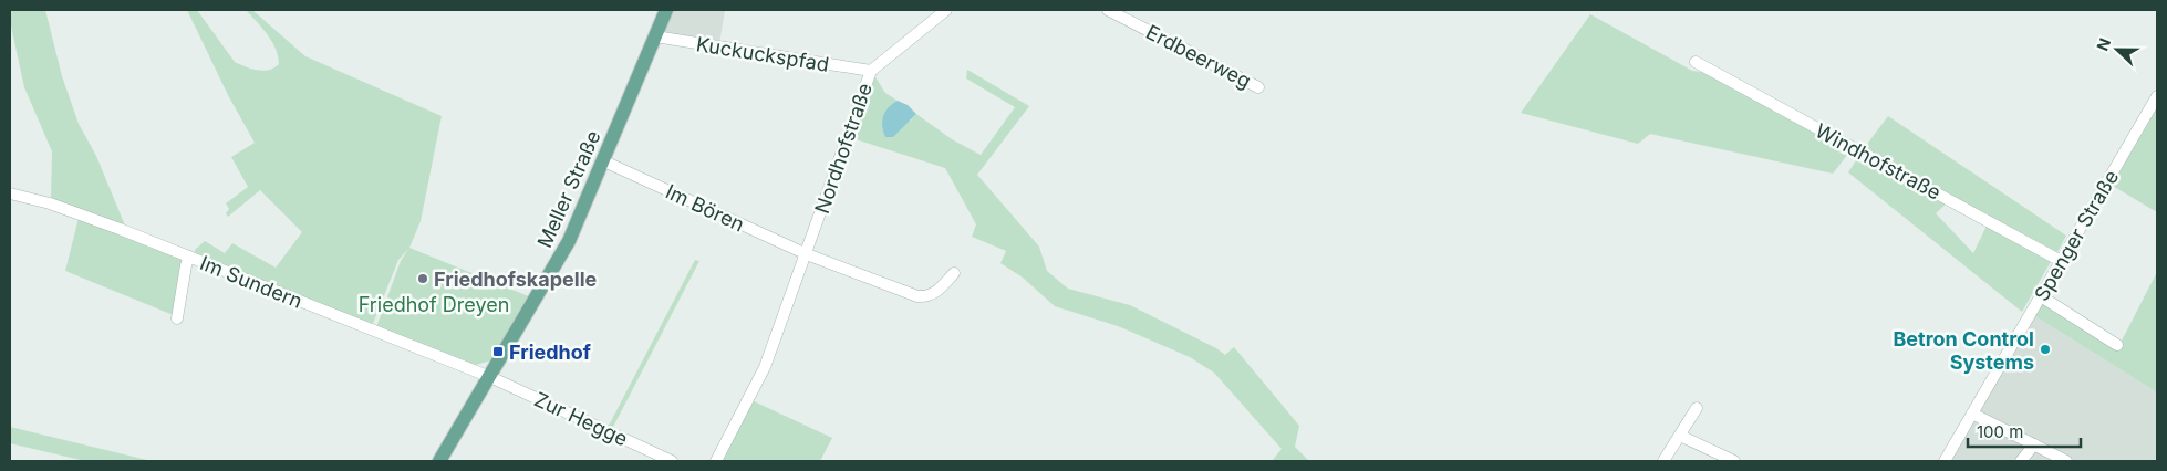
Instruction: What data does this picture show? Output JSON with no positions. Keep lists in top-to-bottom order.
{
  "streets": {
    "main road": ["Meller Straße"],
    "street": [
      "Kuckuckspfad",
      "Erdbeerweg",
      "Nordhofstraße",
      "Windhofstraße",
      "Im Bören",
      "Spenger Straße",
      "Im Sundern",
      "Zur Hegge"
    ]
  },
  "crossings": [
    ["Kuckuckspfad", "Nordhofstraße"],
    ["Kuckuckspfad", "Meller Straße"],
    ["Nordhofstraße", "Im Bören"],
    ["Windhofstraße", "Spenger Straße"],
    ["Meller Straße", "Im Bören"],
    ["Meller Straße", "Im Sundern"],
    ["Meller Straße", "Zur Hegge"],
    ["Im Sundern", "Zur Hegge"]
  ],
  "parks": ["Friedhof Dreyen"],
  "places": {
    "other": ["Friedhofskapelle", "Betron Control Systems"],
    "transit": ["Friedhof"]
  },
  "scale_bar": "100 m",
  "north": "left"
}
